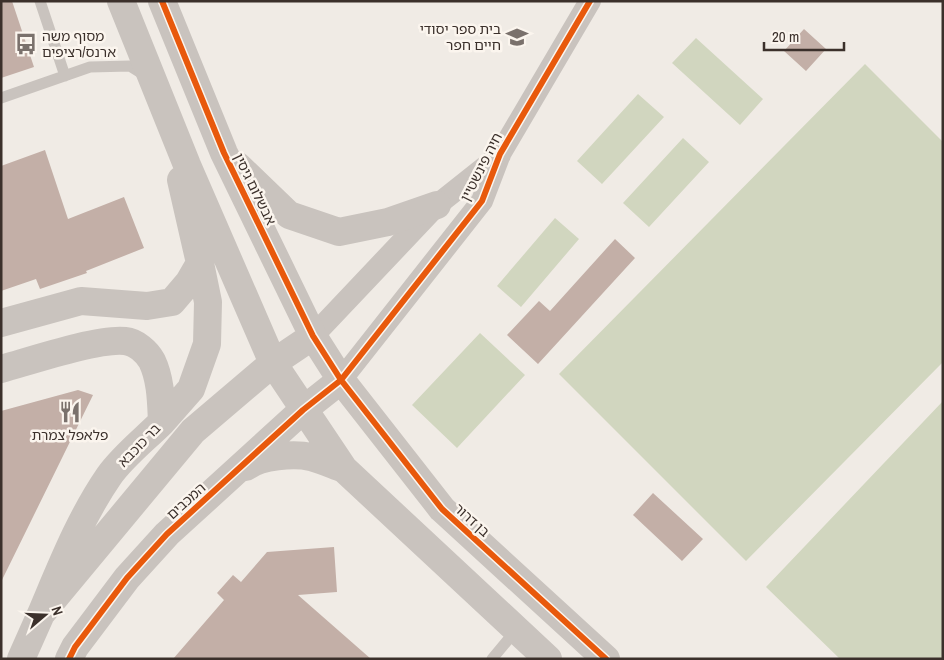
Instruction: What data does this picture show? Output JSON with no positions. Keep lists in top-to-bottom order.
{
  "streets": {
    "street": [
      "חיה פינשטיין",
      "אבשלום גיסין",
      "בר כוכבא",
      "המכבים",
      "בן דרור"
    ]
  },
  "crossings": [
    ["חיה פינשטיין", "אבשלום גיסין"],
    ["חיה פינשטיין", "המכבים"],
    ["חיה פינשטיין", "בן דרור"],
    ["אבשלום גיסין", "המכבים"],
    ["אבשלום גיסין", "בן דרור"],
    ["המכבים", "בן דרור"]
  ],
  "places": {
    "school or university": ["בית ספר יסודי חיים חפר"],
    "bus stop": ["מסוף משה ארנס/רציפים"],
    "restaurant": ["פלאפל צמרת"]
  },
  "scale_bar": "20 m",
  "north": "right"
}
